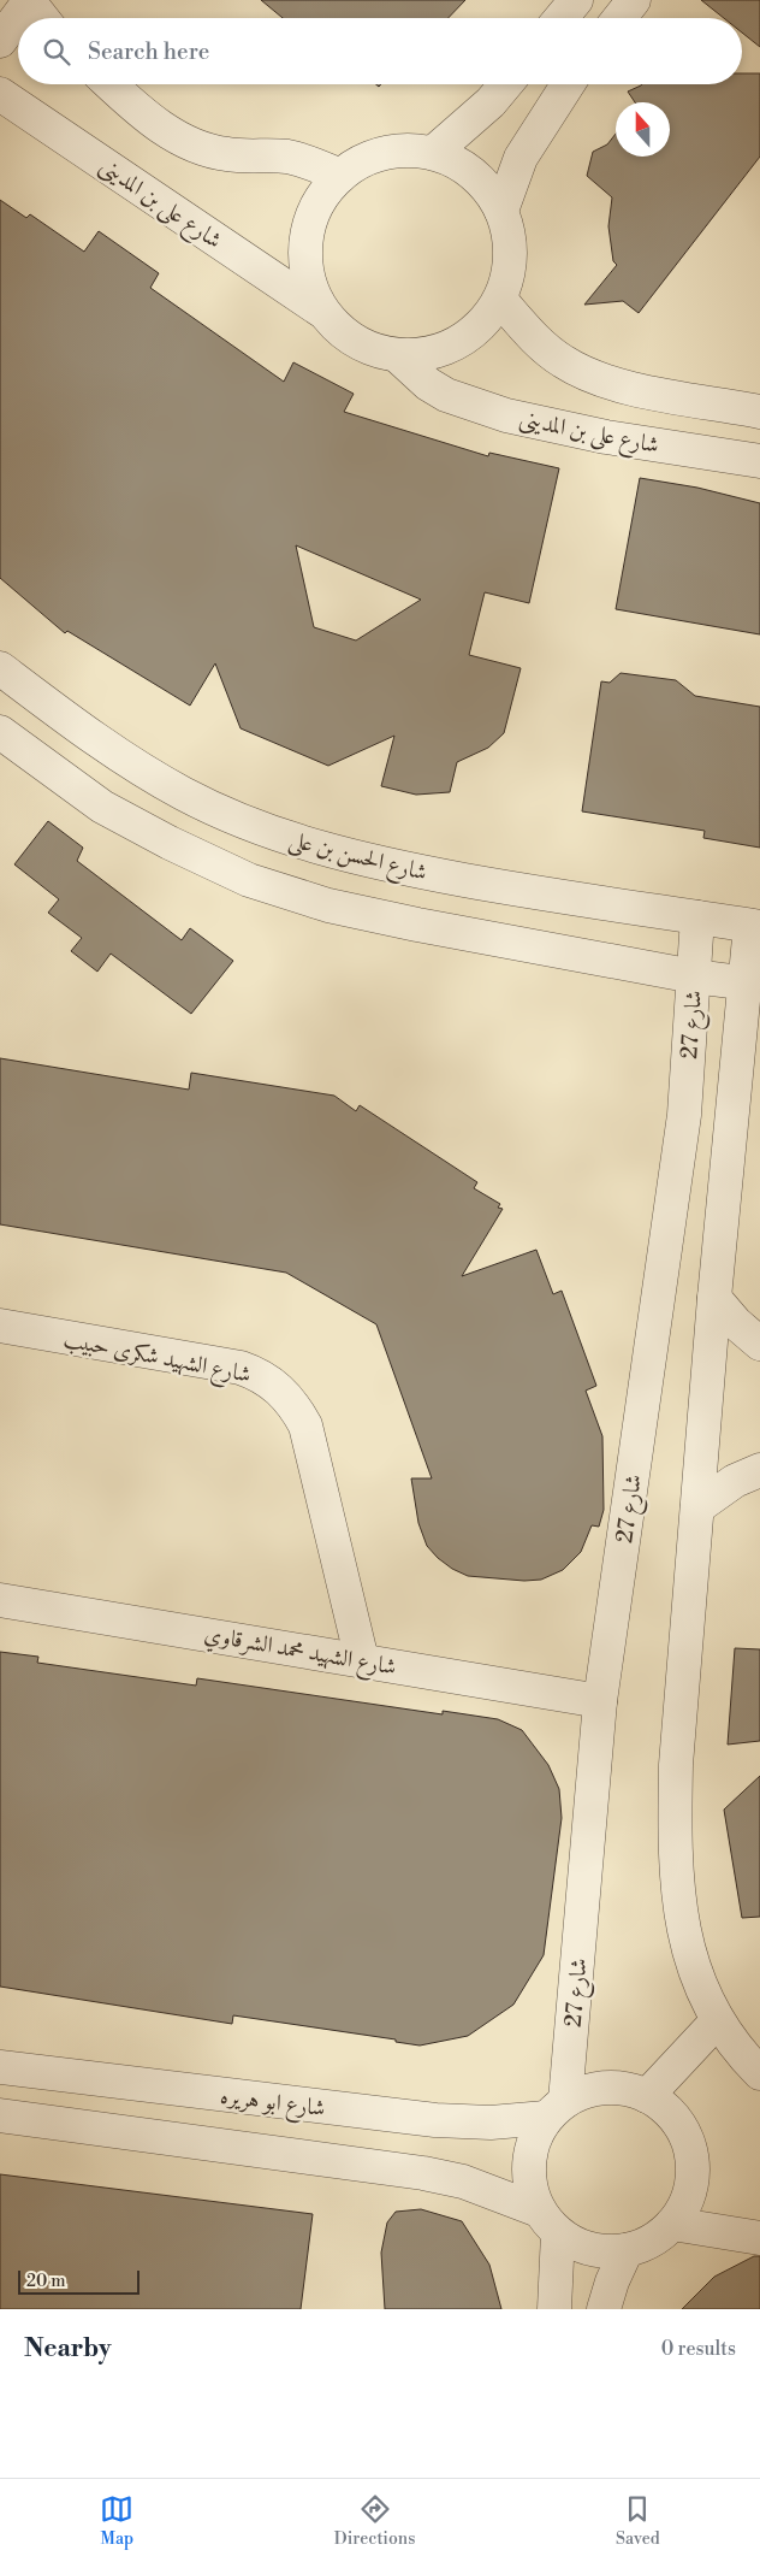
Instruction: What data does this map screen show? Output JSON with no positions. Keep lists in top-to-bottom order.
{
  "streets": {
    "street": [
      "شارع على بن المدينى",
      "شارع الحسن بن على",
      "شارع 27",
      "شارع الشهيد شكرى حبيب",
      "شارع الشهيد محمد الشرقاوي",
      "شارع ابو هريره"
    ]
  },
  "crossings": [
    ["شارع الحسن بن على", "شارع 27"],
    ["شارع 27", "شارع الشهيد محمد الشرقاوي"],
    ["شارع 27", "شارع ابو هريره"],
    ["شارع الشهيد شكرى حبيب", "شارع الشهيد محمد الشرقاوي"]
  ],
  "scale_bar": "20 m",
  "north": "top",
  "page": {
    "search": "Search here",
    "scale": "20 m",
    "heading": ["Nearby", "0 results"],
    "nav": ["Map", "Directions", "Saved"]
  }
}
